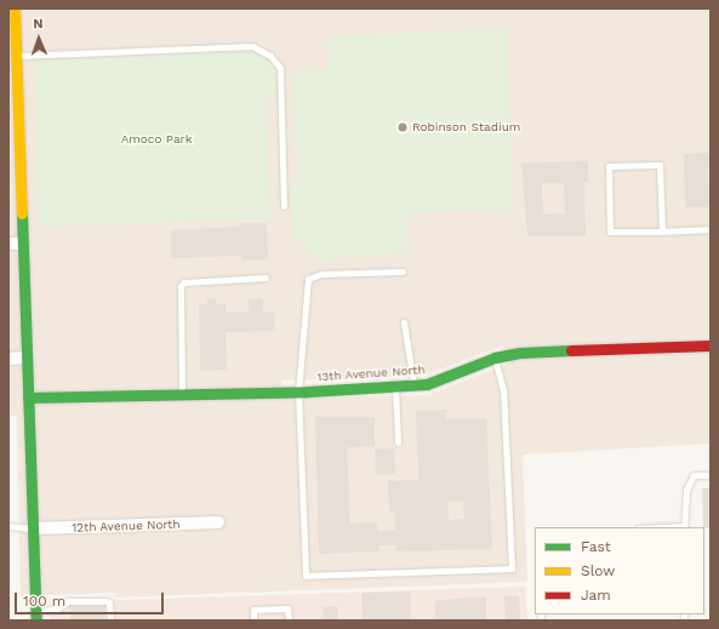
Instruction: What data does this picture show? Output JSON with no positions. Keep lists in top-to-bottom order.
{
  "streets": {
    "street": ["13th Avenue North", "12th Avenue North"]
  },
  "parks": ["Amoco Park"],
  "places": ["Robinson Stadium"],
  "legend": ["Fast", "Slow", "Jam"],
  "scale_bar": "100 m",
  "north": "top"
}
